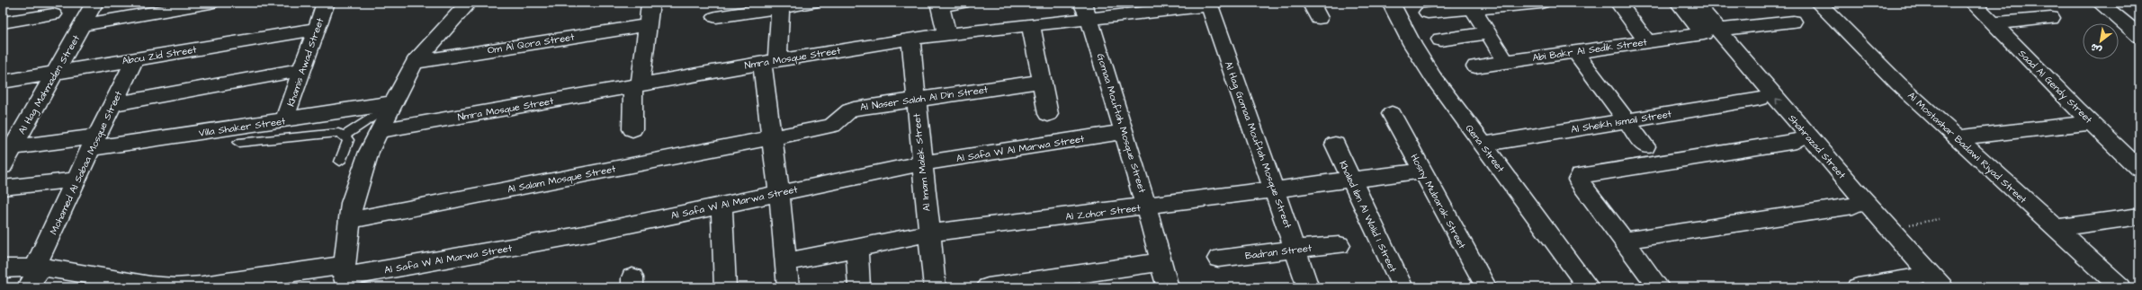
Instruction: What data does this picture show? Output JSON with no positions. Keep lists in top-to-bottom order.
{
  "streets": {
    "street": [
      "Om Al Qora Street",
      "Abi Bakr Al Sedik Street",
      "Abou Zid Street",
      "Nmra Mosque Street",
      "Khamis Awad Street",
      "Al Hag Mahmaden Street",
      "Saad Al Gendy Street",
      "Al Naser Salah Al Din Street",
      "Al Sheikh Ismail Street",
      "Gomaa Mouftah Mosque Street",
      "Villa Shaker Street",
      "Al Hag Gomaa Mouftah Mosque Street",
      "Shahrazad Street",
      "Al Mostashar Badawi Riyad Street",
      "Al Safa W Al Marwa Street",
      "Qena Street",
      "Mohamed Al Sabaa Mosque Street",
      "Al Imam Malek Street",
      "Al Salam Mosque Street",
      "Hosny Mubarak Street",
      "Al Zohor Street",
      "Khaled Ibn Al Walid 1 Street",
      "Badran Street"
    ]
  },
  "crossings": [
    ["Abi Bakr Al Sedik Street", "Shahrazad Street"],
    ["Abou Zid Street", "Khamis Awad Street"],
    ["Abou Zid Street", "Al Hag Mahmaden Street"],
    ["Abou Zid Street", "Mohamed Al Sabaa Mosque Street"],
    ["Nmra Mosque Street", "Gomaa Mouftah Mosque Street"],
    ["Nmra Mosque Street", "Al Hag Gomaa Mouftah Mosque Street"],
    ["Nmra Mosque Street", "Al Imam Malek Street"],
    ["Khamis Awad Street", "Villa Shaker Street"],
    ["Al Hag Mahmaden Street", "Villa Shaker Street"],
    ["Al Naser Salah Al Din Street", "Al Imam Malek Street"],
    ["Al Naser Salah Al Din Street", "Al Salam Mosque Street"],
    ["Al Sheikh Ismail Street", "Shahrazad Street"],
    ["Al Sheikh Ismail Street", "Qena Street"],
    ["Gomaa Mouftah Mosque Street", "Al Safa W Al Marwa Street"],
    ["Gomaa Mouftah Mosque Street", "Al Zohor Street"],
    ["Villa Shaker Street", "Mohamed Al Sabaa Mosque Street"],
    ["Al Hag Gomaa Mouftah Mosque Street", "Al Zohor Street"],
    ["Al Hag Gomaa Mouftah Mosque Street", "Badran Street"],
    ["Al Safa W Al Marwa Street", "Mohamed Al Sabaa Mosque Street"],
    ["Al Safa W Al Marwa Street", "Al Imam Malek Street"],
    ["Al Imam Malek Street", "Al Zohor Street"],
    ["Hosny Mubarak Street", "Al Zohor Street"],
    ["Al Zohor Street", "Khaled Ibn Al Walid 1 Street"]
  ],
  "north": "bottom left"
}
